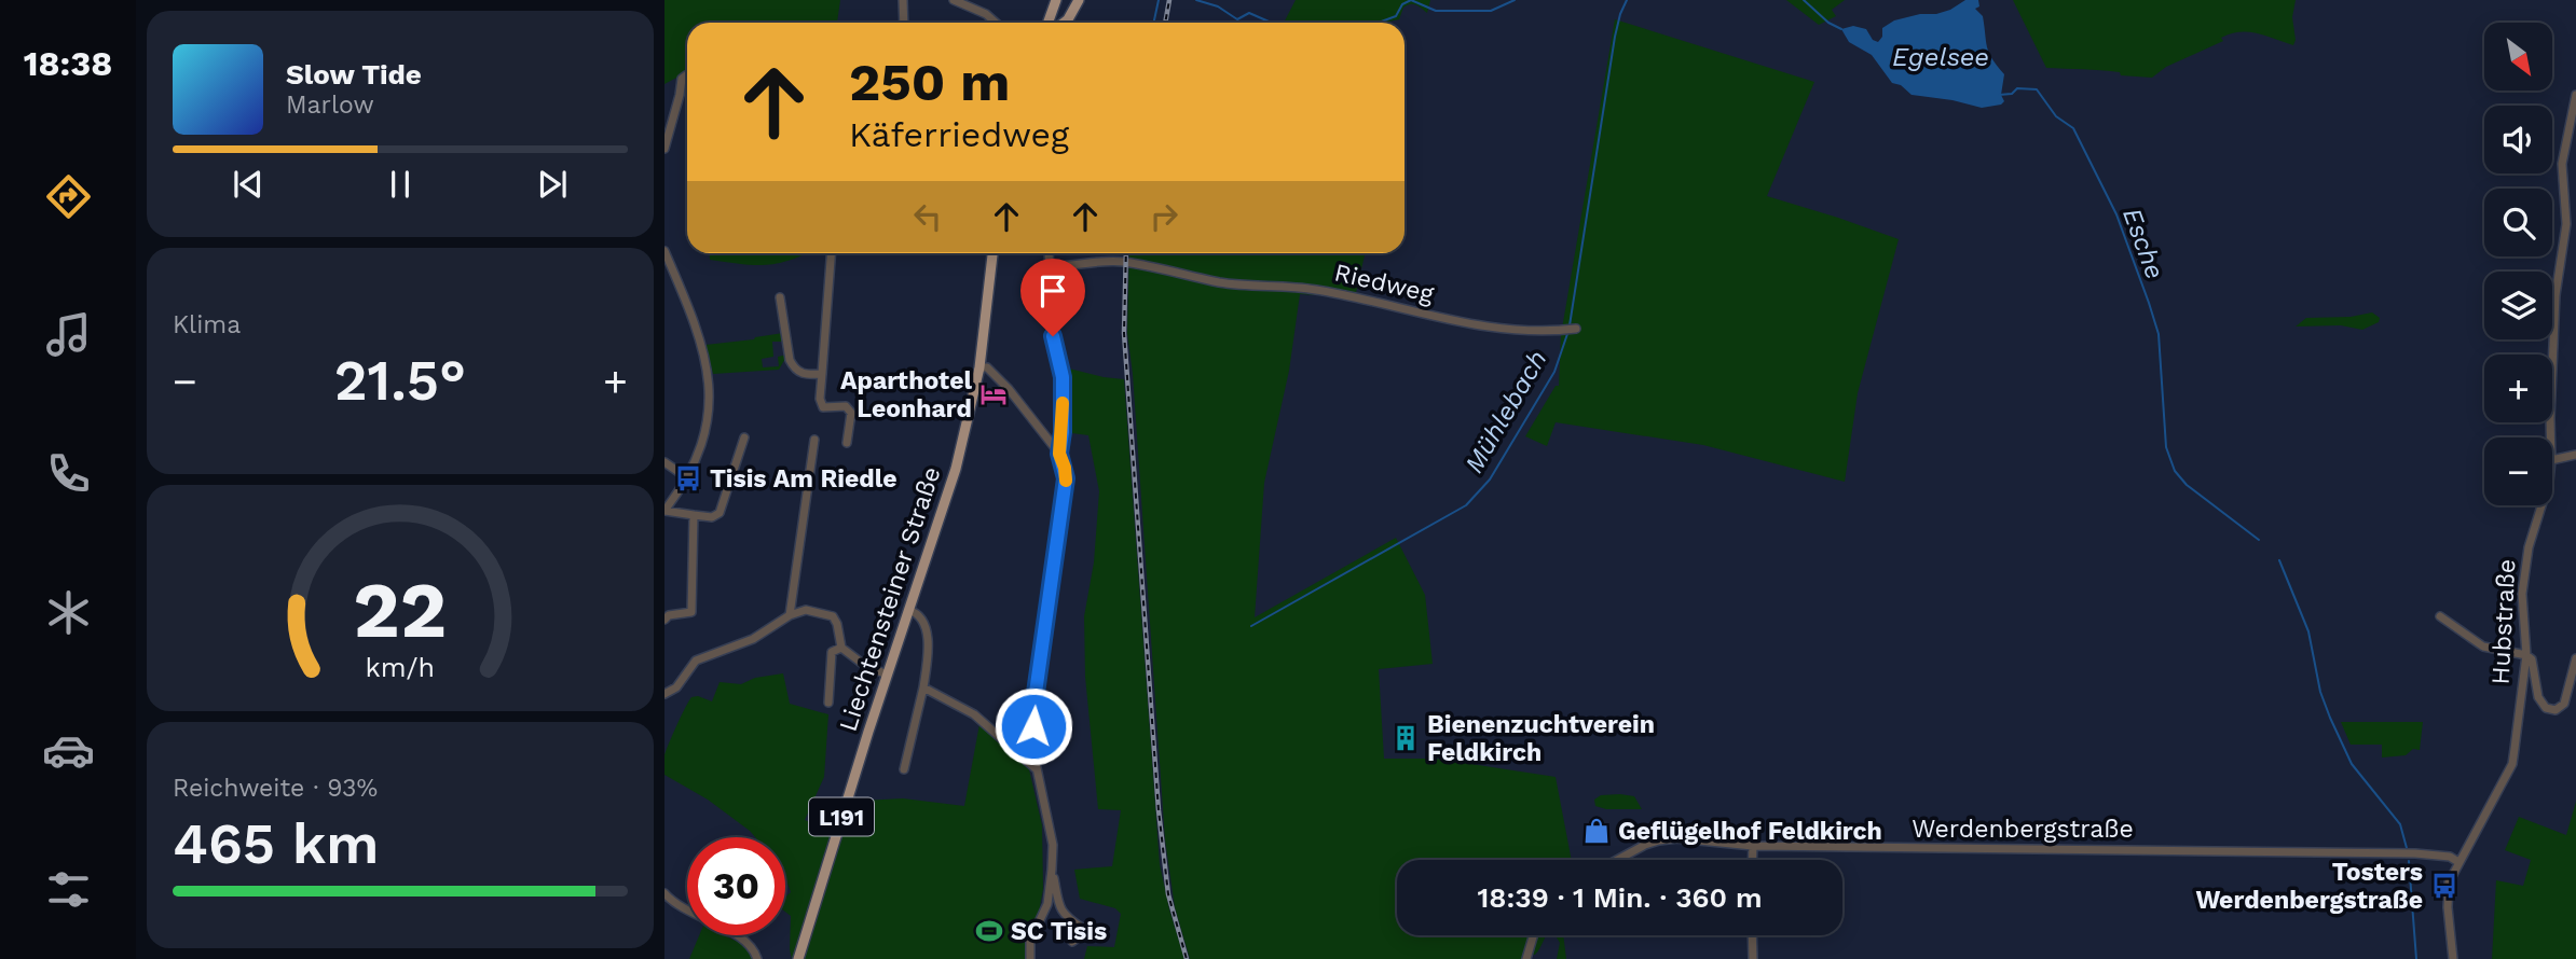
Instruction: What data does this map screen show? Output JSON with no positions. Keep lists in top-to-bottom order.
{
  "streets": {
    "main road": ["Liechtensteiner Straße", "L191"],
    "street": ["Riedweg", "Hubstraße", "Werdenbergstraße"]
  },
  "crossings": [
    ["Hubstraße", "Werdenbergstraße"]
  ],
  "water": ["Egelsee", "Esche", "Mühlebach"],
  "places": {
    "hotel": ["Aparthotel Leonhard"],
    "bus stop": ["Tisis Am Riedle", "Tosters Werdenbergstraße"],
    "building": ["Bienenzuchtverein Feldkirch"],
    "shop": ["Geflügelhof Feldkirch"],
    "sports": ["SC Tisis"]
  },
  "north": "bottom right",
  "page": {
    "tabs": "18:38",
    "map_buttons": ["+", "−"],
    "turn": ["250 m", "Käferriedweg"],
    "song": ["Slow Tide", "Marlow"],
    "tile": [
      "Klima",
      ["Reichweite · 93%", "465 km"]
    ],
    "heat": ["−", "21.5°", "+"],
    "limit": "30",
    "trip": "18:39 · 1 Min. · 360 m",
    "gauge": ["22", "km/h"]
  }
}
